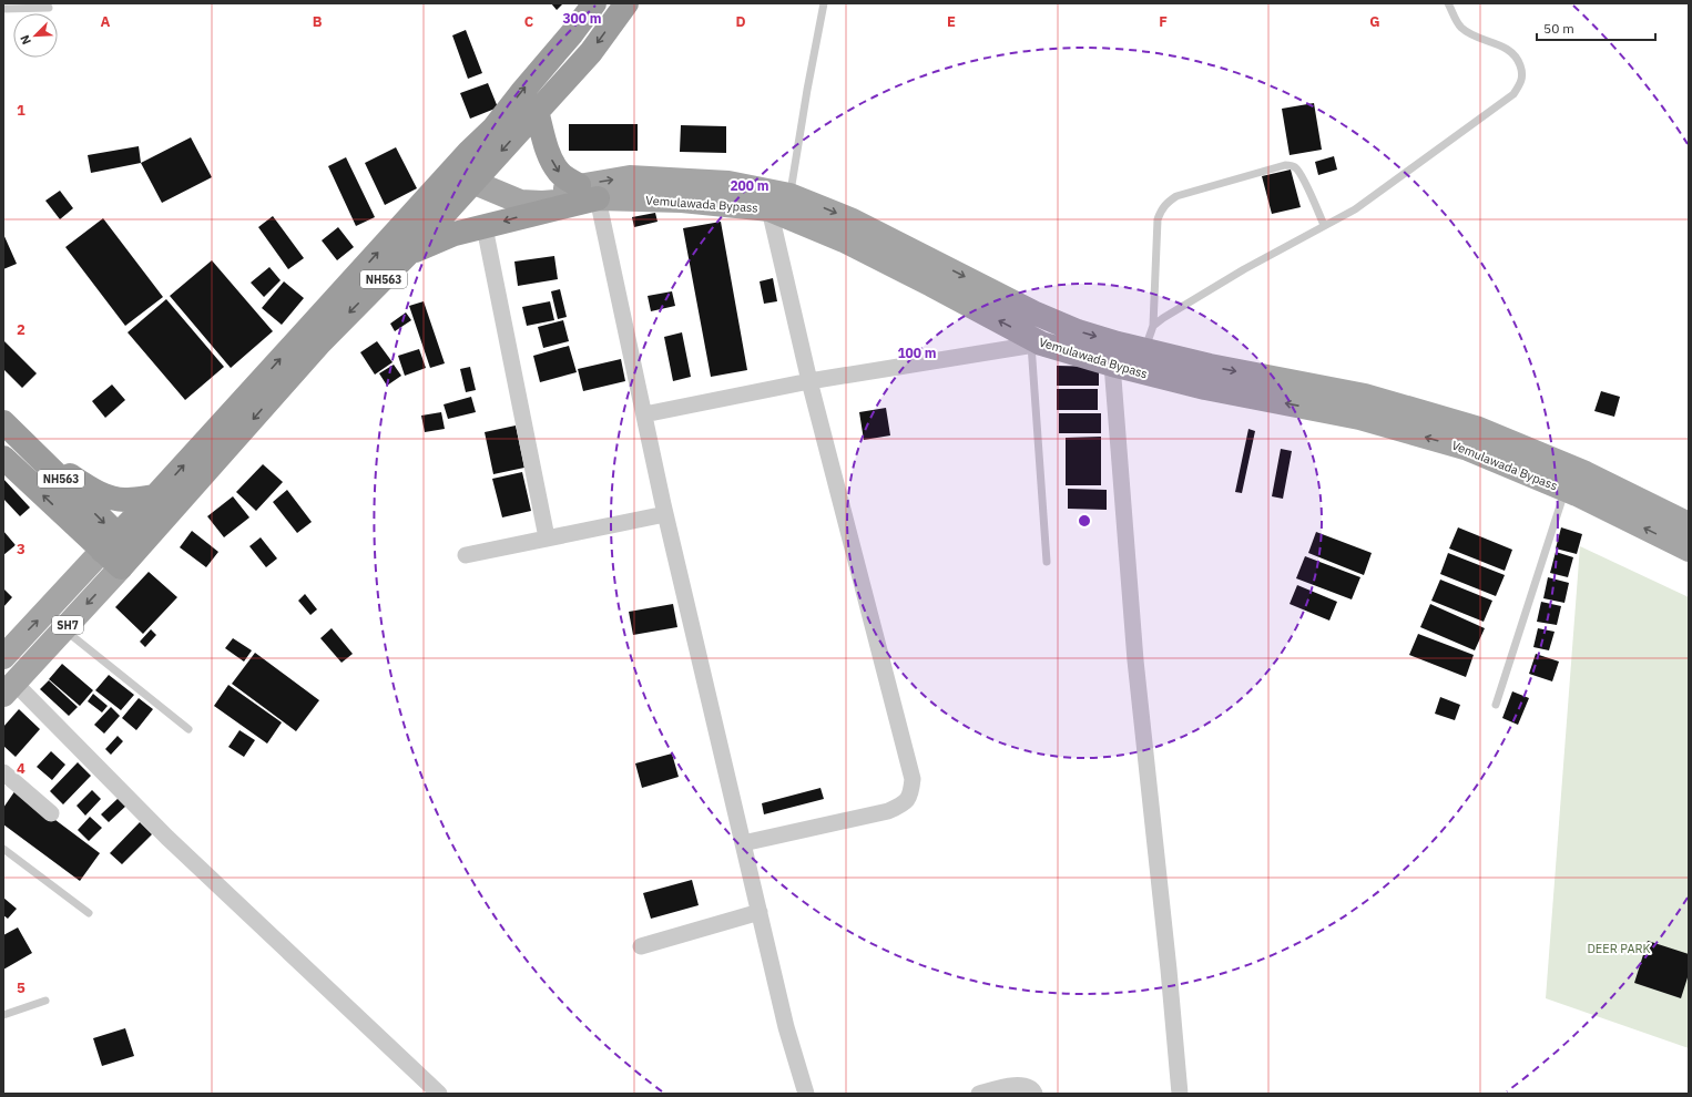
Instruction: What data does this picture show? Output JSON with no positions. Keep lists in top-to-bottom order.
{
  "streets": {
    "highway": ["NH563"],
    "main road": ["Vemulawada Bypass", "SH7"]
  },
  "crossings": [
    ["Vemulawada Bypass", "NH563"],
    ["NH563", "SH7"]
  ],
  "parks": ["DEER PARK"],
  "scale_bar": "50 m",
  "north": "bottom left",
  "grid": {
    "columns": [
      "A",
      "B",
      "C",
      "D",
      "E",
      "F",
      "G"
    ],
    "rows": [
      "1",
      "2",
      "3",
      "4",
      "5"
    ]
  },
  "rings": ["300 m", "200 m", "100 m"]
}
